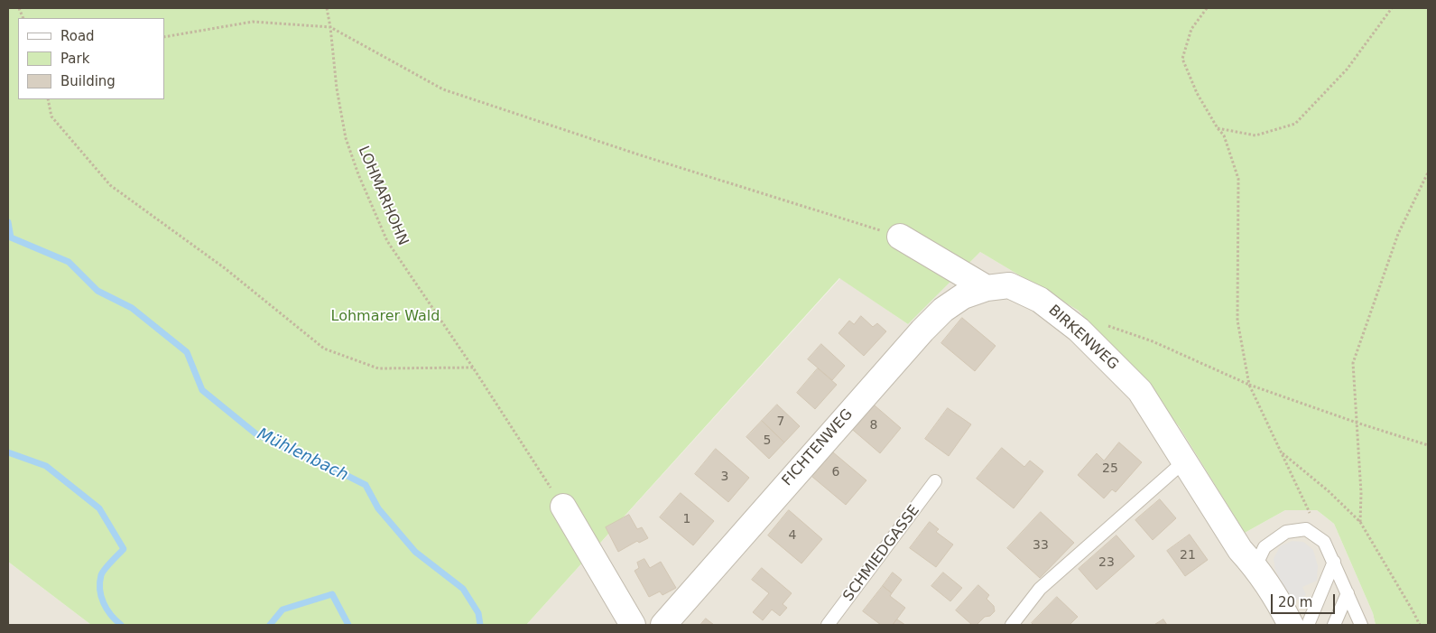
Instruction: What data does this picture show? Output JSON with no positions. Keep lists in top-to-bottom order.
{
  "streets": {
    "street": ["BIRKENWEG", "FICHTENWEG"],
    "lane": ["SCHMIEDGASSE"],
    "path": ["LOHMARHOHN"]
  },
  "crossings": [
    ["BIRKENWEG", "FICHTENWEG"]
  ],
  "water": ["Mühlenbach"],
  "parks": ["Lohmarer Wald"],
  "house_numbers": [
    "7",
    "8",
    "5",
    "25",
    "6",
    "3",
    "1",
    "4",
    "33",
    "21",
    "23"
  ],
  "legend": ["Road", "Park", "Building"],
  "scale_bar": "20 m"
}
